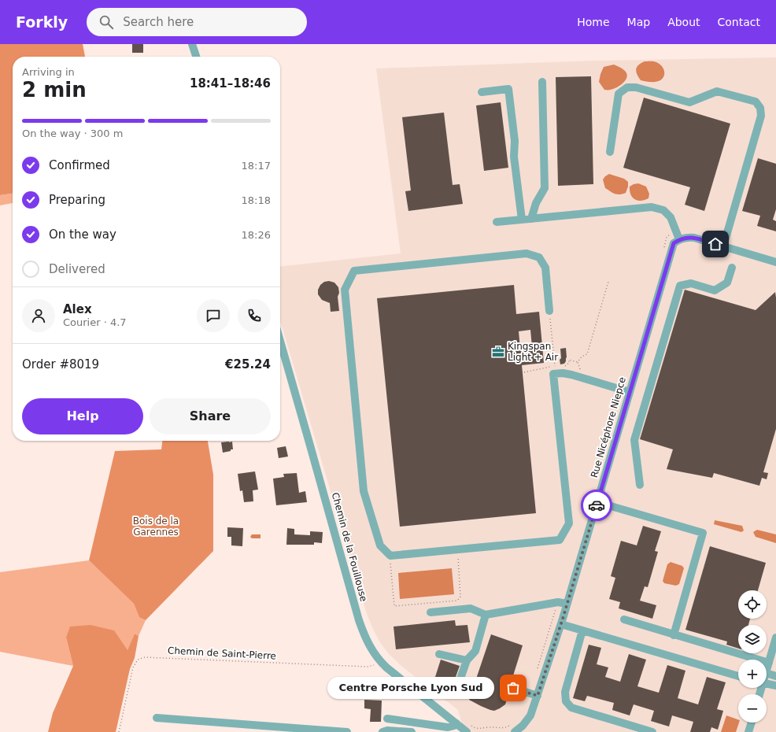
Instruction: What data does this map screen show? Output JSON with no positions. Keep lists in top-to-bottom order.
{
  "streets": {
    "street": ["Rue Nicéphore Niepce", "Chemin de la Fouillouse"],
    "path": ["Chemin de Saint-Pierre"]
  },
  "crossings": [
    ["Chemin de la Fouillouse", "Chemin de Saint-Pierre"]
  ],
  "parks": ["Bois de la Garennes"],
  "places": {
    "office": ["Kingspan Light + Air"],
    "other": ["Centre Porsche Lyon Sud"]
  },
  "page": {
    "header": "Forkly",
    "search": "Search here",
    "nav": [
      "Home",
      "Map",
      "About",
      "Contact"
    ],
    "heading": ["2 min", "Arriving in", "18:41–18:46"],
    "panel": [
      "Alex",
      "Courier · 4.7",
      "Order #8019",
      "€25.24"
    ],
    "bar": "On the way · 300 m",
    "list": [
      ["Confirmed", "18:17"],
      ["Preparing", "18:18"],
      ["On the way", "18:26"],
      "Delivered"
    ],
    "buttons": ["Help", "Share"],
    "map_buttons": ["+", "−"],
    "bubble": "Centre Porsche Lyon Sud"
  }
}
